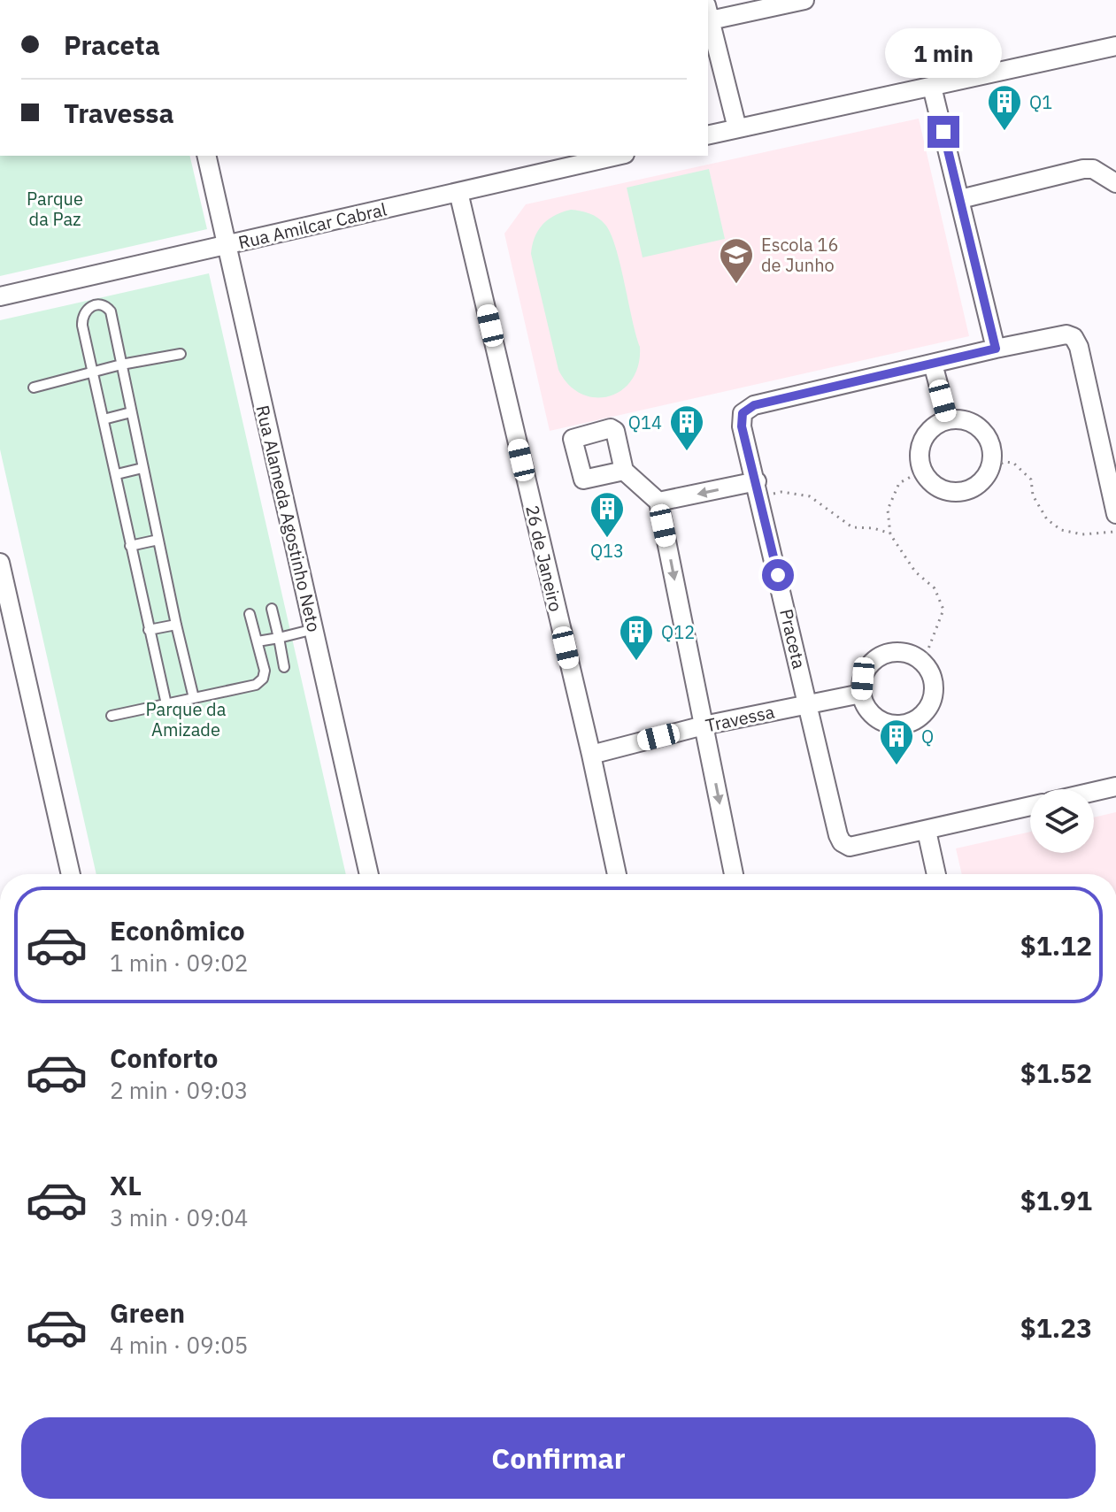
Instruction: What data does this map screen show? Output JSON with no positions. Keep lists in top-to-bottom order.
{
  "streets": {
    "street": [
      "Rua Amilcar Cabral",
      "Rua Alameda Agostinho Neto",
      "26 de Janeiro",
      "Praceta",
      "Travessa"
    ]
  },
  "crossings": [
    ["Rua Amilcar Cabral", "Rua Alameda Agostinho Neto"],
    ["Rua Amilcar Cabral", "26 de Janeiro"],
    ["26 de Janeiro", "Travessa"],
    ["Praceta", "Travessa"]
  ],
  "parks": ["Parque da Paz", "Parque da Amizade"],
  "places": {
    "building": [
      "Q1",
      "Q14",
      "Q13",
      "Q12",
      "Q"
    ],
    "school or university": ["Escola 16 de Junho"]
  },
  "page": {
    "banner": ["Praceta", "Travessa"],
    "bubble": "1 min",
    "list": [
      {
        "name": "Econômico",
        "note": "1 min · 09:02",
        "value": "$1.12"
      },
      {
        "name": "Conforto",
        "note": "2 min · 09:03",
        "value": "$1.52"
      },
      {
        "name": "XL",
        "note": "3 min · 09:04",
        "value": "$1.91"
      },
      {
        "name": "Green",
        "note": "4 min · 09:05",
        "value": "$1.23"
      }
    ],
    "buttons": "Confirmar"
  }
}
